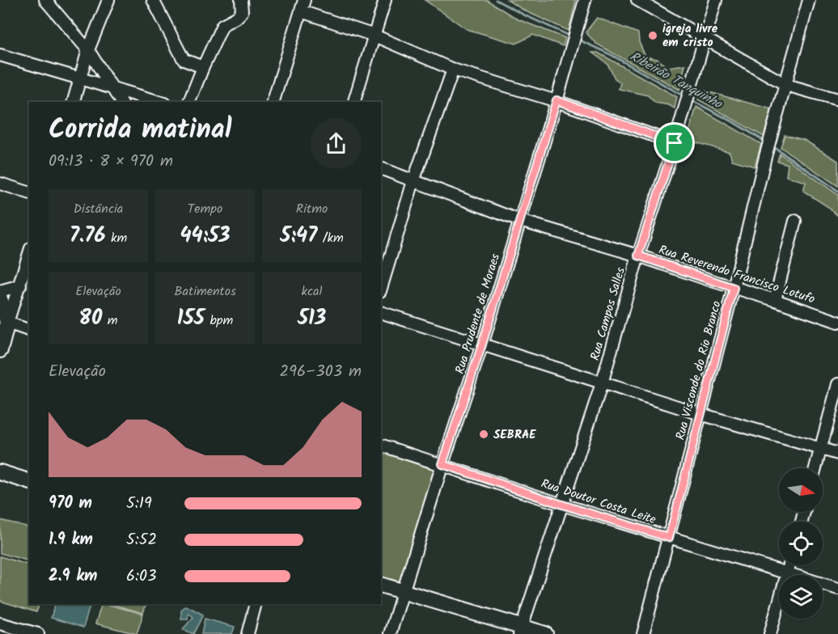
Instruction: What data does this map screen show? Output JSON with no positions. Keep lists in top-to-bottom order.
{
  "streets": {
    "street": [
      "Rua Reverendo Francisco Lotufo",
      "Rua Prudente de Moraes",
      "Rua Campos Salles",
      "Rua Visconde do Rio Branco",
      "Rua Doutor Costa Leite"
    ]
  },
  "crossings": [
    ["Rua Reverendo Francisco Lotufo", "Rua Prudente de Moraes"],
    ["Rua Reverendo Francisco Lotufo", "Rua Campos Salles"],
    ["Rua Reverendo Francisco Lotufo", "Rua Visconde do Rio Branco"],
    ["Rua Prudente de Moraes", "Rua Doutor Costa Leite"],
    ["Rua Campos Salles", "Rua Doutor Costa Leite"],
    ["Rua Visconde do Rio Branco", "Rua Doutor Costa Leite"]
  ],
  "water": ["Ribeirão Tanquinho"],
  "places": ["igreja livre em cristo", "SEBRAE"],
  "north": "right",
  "page": {
    "heading": ["Corrida matinal", "09:13 · 8 × 970 m"],
    "stats": [
      ["Distância", "7.76 km"],
      ["Tempo", "44:53"],
      ["Ritmo", "5:47 /km"],
      ["Elevação", "80 m"],
      ["Batimentos", "155 bpm"],
      ["kcal", "513"]
    ],
    "chart": ["Elevação", "296–303 m"],
    "list": [
      {
        "name": "970 m",
        "note": "5:19"
      },
      {
        "name": "1.9 km",
        "note": "5:52"
      },
      {
        "name": "2.9 km",
        "note": "6:03"
      }
    ]
  }
}
